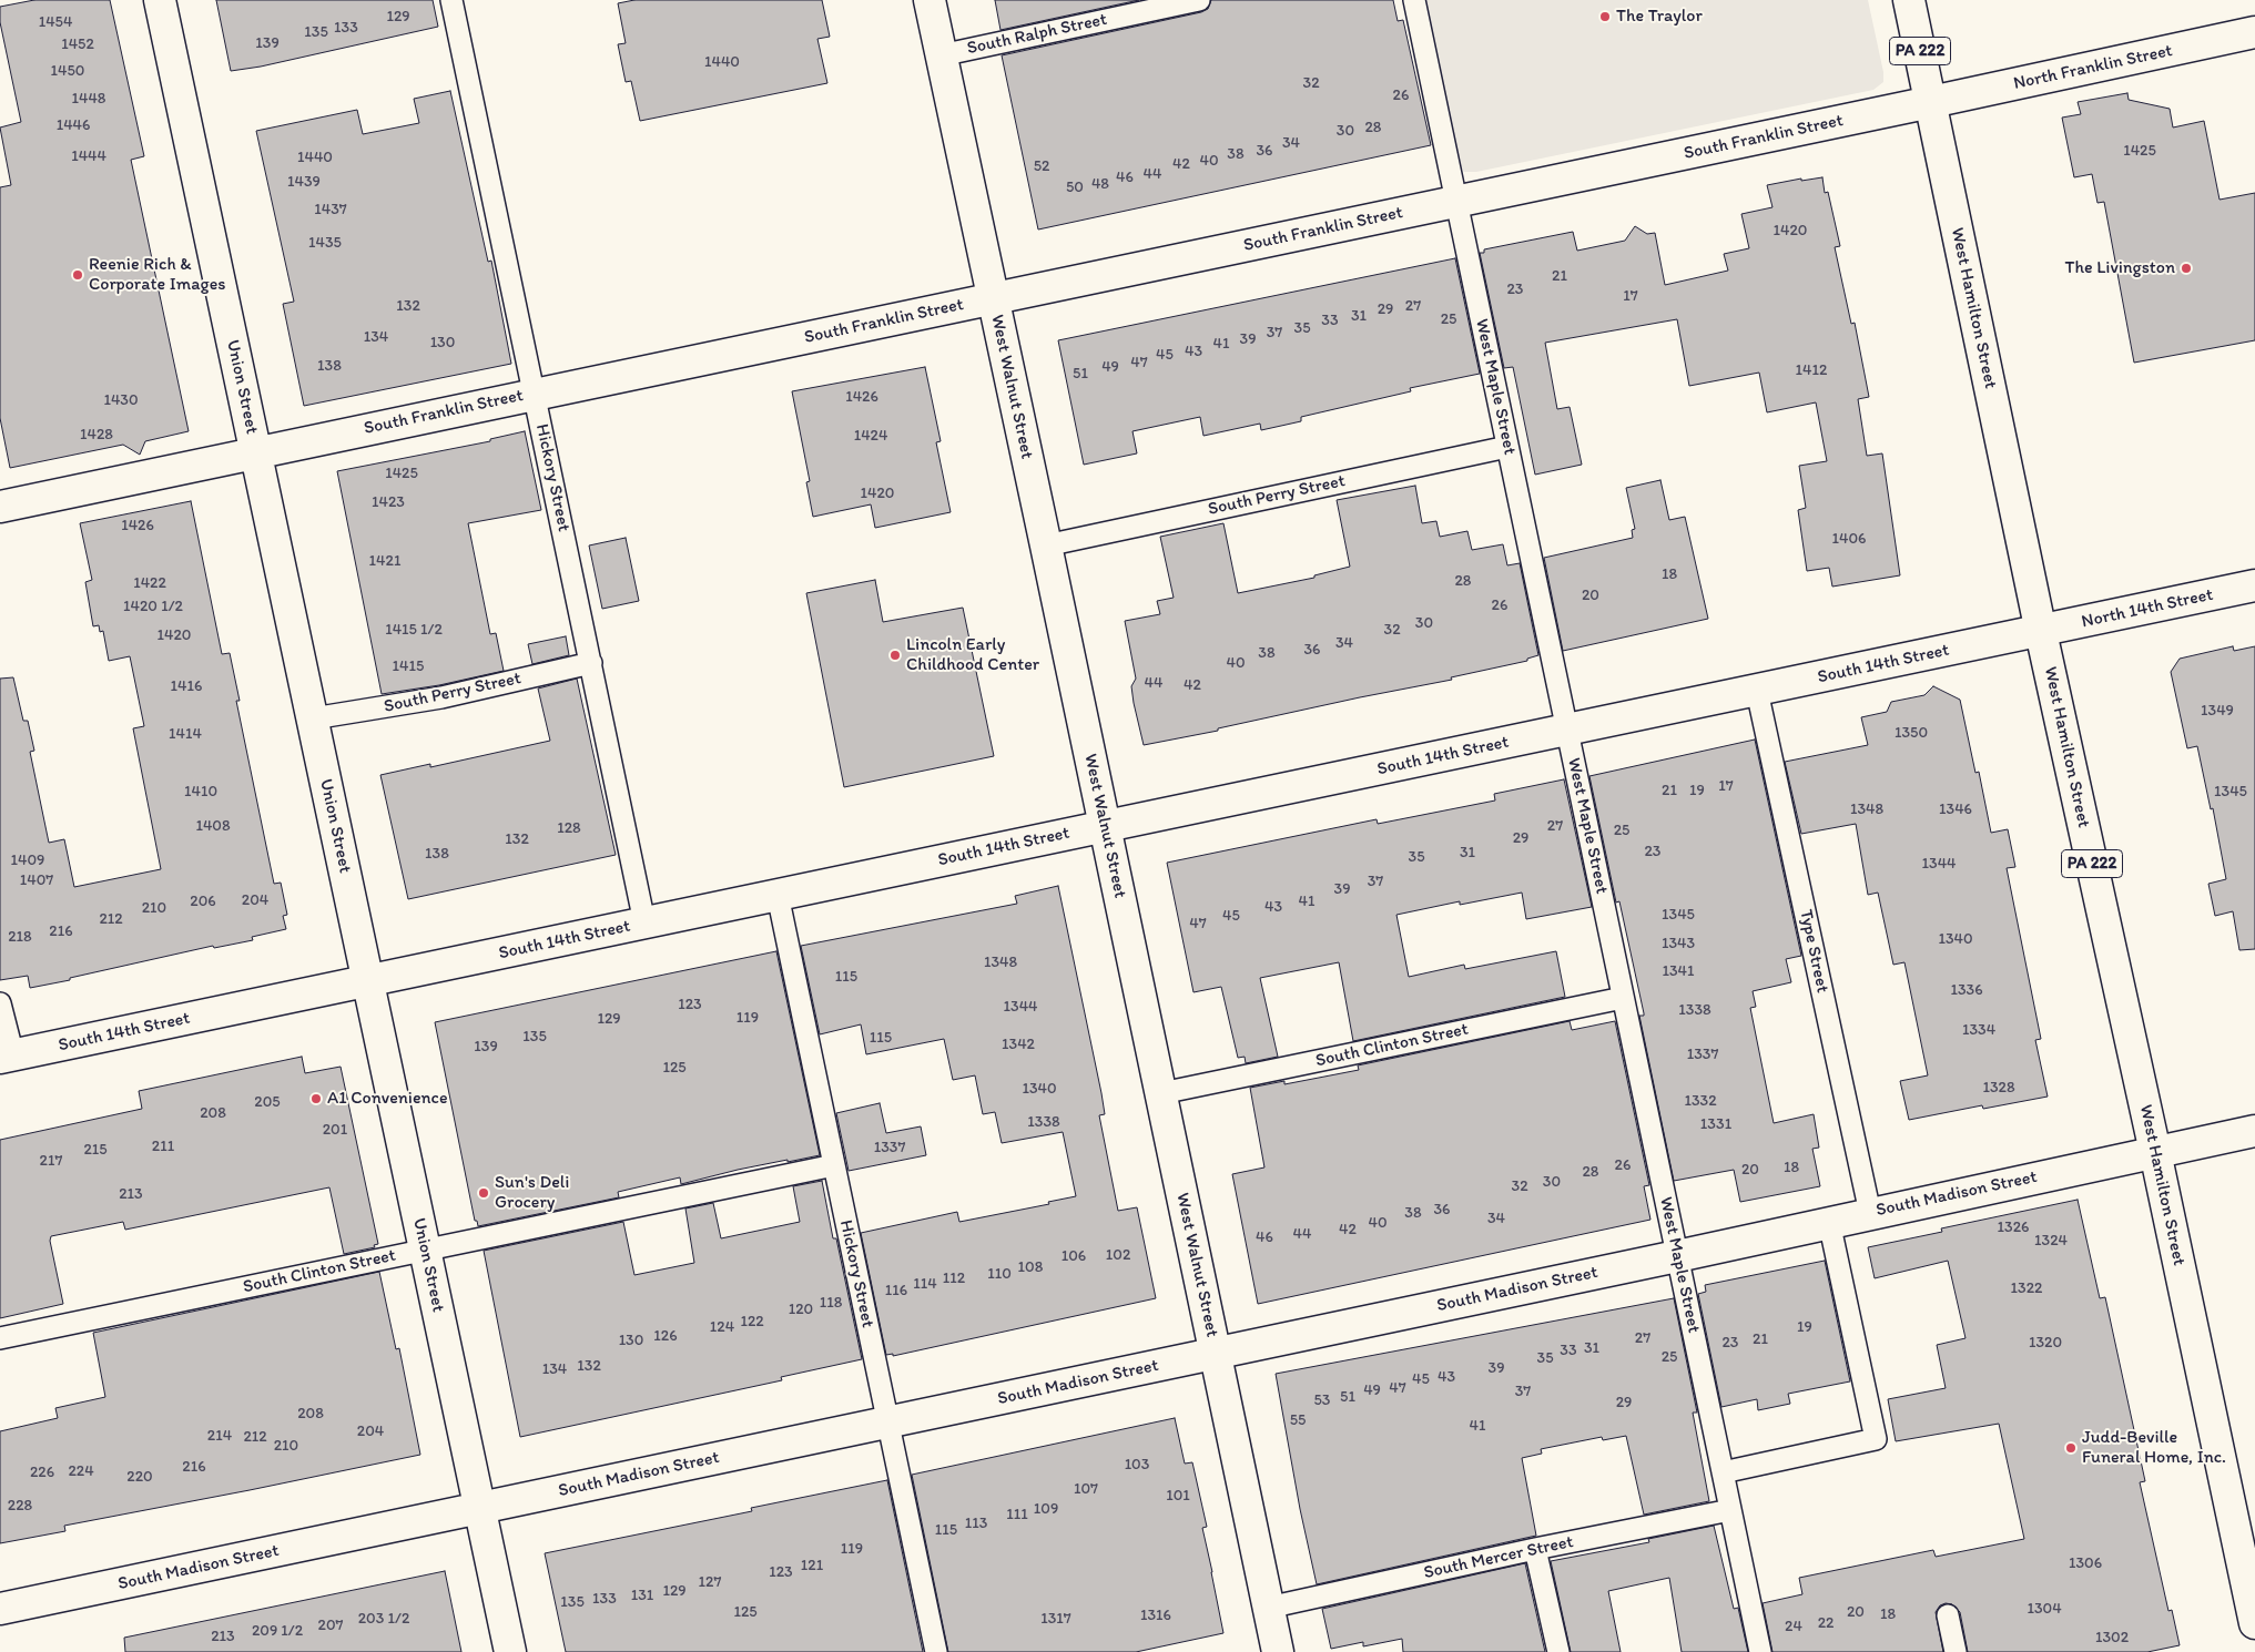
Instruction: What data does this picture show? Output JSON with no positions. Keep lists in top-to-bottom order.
{
  "streets": {
    "street": [
      "PA 222",
      "North Franklin Street",
      "South Franklin Street",
      "West Hamilton Street",
      "Union Street",
      "West Walnut Street",
      "North 14th Street",
      "South 14th Street",
      "South Madison Street"
    ],
    "lane": [
      "South Ralph Street",
      "West Maple Street",
      "Hickory Street",
      "South Perry Street",
      "Type Street",
      "South Clinton Street",
      "South Mercer Street"
    ]
  },
  "crossings": [
    ["South Ralph Street", "West Walnut Street"],
    ["North Franklin Street", "South Franklin Street"],
    ["North Franklin Street", "West Hamilton Street"],
    ["South Franklin Street", "West Hamilton Street"],
    ["South Franklin Street", "Union Street"],
    ["South Franklin Street", "West Walnut Street"],
    ["South Franklin Street", "West Maple Street"],
    ["South Franklin Street", "Hickory Street"],
    ["West Hamilton Street", "North 14th Street"],
    ["West Hamilton Street", "South 14th Street"],
    ["West Hamilton Street", "South Madison Street"],
    ["Union Street", "South Perry Street"],
    ["Union Street", "South 14th Street"],
    ["Union Street", "South Clinton Street"],
    ["Union Street", "South Madison Street"],
    ["West Walnut Street", "South Perry Street"],
    ["West Walnut Street", "South 14th Street"],
    ["West Walnut Street", "South Clinton Street"],
    ["West Walnut Street", "South Madison Street"],
    ["West Walnut Street", "South Mercer Street"],
    ["West Maple Street", "South Perry Street"],
    ["West Maple Street", "South 14th Street"],
    ["West Maple Street", "South Clinton Street"],
    ["West Maple Street", "South Madison Street"],
    ["West Maple Street", "South Mercer Street"],
    ["Hickory Street", "South Perry Street"],
    ["Hickory Street", "South 14th Street"],
    ["Hickory Street", "South Clinton Street"],
    ["Hickory Street", "South Madison Street"],
    ["North 14th Street", "South 14th Street"],
    ["South 14th Street", "Type Street"],
    ["Type Street", "South Madison Street"]
  ],
  "places": [
    "The Traylor",
    "The Livingston",
    "Reenie Rich & Corporate Images",
    "Lincoln Early Childhood Center",
    "A1 Convenience",
    "Sun's Deli Grocery",
    "Judd-Beville Funeral Home, Inc."
  ],
  "house_numbers": [
    "129",
    "1454",
    "133",
    "135",
    "139",
    "1452",
    "1440",
    "1450",
    "32",
    "26",
    "1448",
    "1446",
    "28",
    "30",
    "34",
    "36",
    "1425",
    "38",
    "1444",
    "1440",
    "40",
    "42",
    "52",
    "44",
    "46",
    "1439",
    "48",
    "50",
    "1437",
    "1420",
    "1435",
    "21",
    "23",
    "17",
    "132",
    "27",
    "29",
    "31",
    "25",
    "33",
    "35",
    "37",
    "134",
    "39",
    "130",
    "41",
    "43",
    "45",
    "47",
    "138",
    "49",
    "1412",
    "51",
    "1426",
    "1430",
    "1428",
    "1424",
    "1425",
    "1420",
    "1423",
    "1426",
    "1406",
    "1421",
    "18",
    "28",
    "1422",
    "20",
    "26",
    "1420 1/2",
    "30",
    "1415 1/2",
    "32",
    "1420",
    "34",
    "36",
    "38",
    "40",
    "1415",
    "44",
    "42",
    "1416",
    "1349",
    "1350",
    "1414",
    "17",
    "21",
    "19",
    "1410",
    "1345",
    "1348",
    "1346",
    "1408",
    "27",
    "128",
    "25",
    "29",
    "132",
    "23",
    "31",
    "138",
    "35",
    "1409",
    "1344",
    "1407",
    "37",
    "39",
    "204",
    "206",
    "41",
    "43",
    "210",
    "1345",
    "45",
    "212",
    "47",
    "216",
    "218",
    "1340",
    "1343",
    "1348",
    "1341",
    "115",
    "1336",
    "123",
    "1344",
    "1338",
    "119",
    "129",
    "1334",
    "135",
    "115",
    "1342",
    "139",
    "1337",
    "125",
    "1328",
    "1340",
    "1332",
    "205",
    "208",
    "1338",
    "1331",
    "201",
    "211",
    "1337",
    "215",
    "217",
    "26",
    "18",
    "20",
    "28",
    "30",
    "32",
    "213",
    "36",
    "38",
    "34",
    "40",
    "1326",
    "42",
    "44",
    "46",
    "1324",
    "102",
    "106",
    "108",
    "110",
    "112",
    "114",
    "1322",
    "116",
    "118",
    "120",
    "122",
    "124",
    "19",
    "126",
    "27",
    "21",
    "130",
    "23",
    "1320",
    "31",
    "33",
    "25",
    "35",
    "132",
    "39",
    "134",
    "43",
    "45",
    "47",
    "49",
    "37",
    "51",
    "53",
    "29",
    "208",
    "55",
    "41",
    "204",
    "214",
    "212",
    "210",
    "103",
    "216",
    "224",
    "226",
    "220",
    "107",
    "101",
    "228",
    "109",
    "111",
    "113",
    "115",
    "119",
    "1306",
    "121",
    "123",
    "127",
    "129",
    "131",
    "133",
    "135",
    "1304",
    "125",
    "20",
    "18",
    "1316",
    "203 1/2",
    "1317",
    "22",
    "207",
    "24",
    "209 1/2",
    "213",
    "1302"
  ]
}
